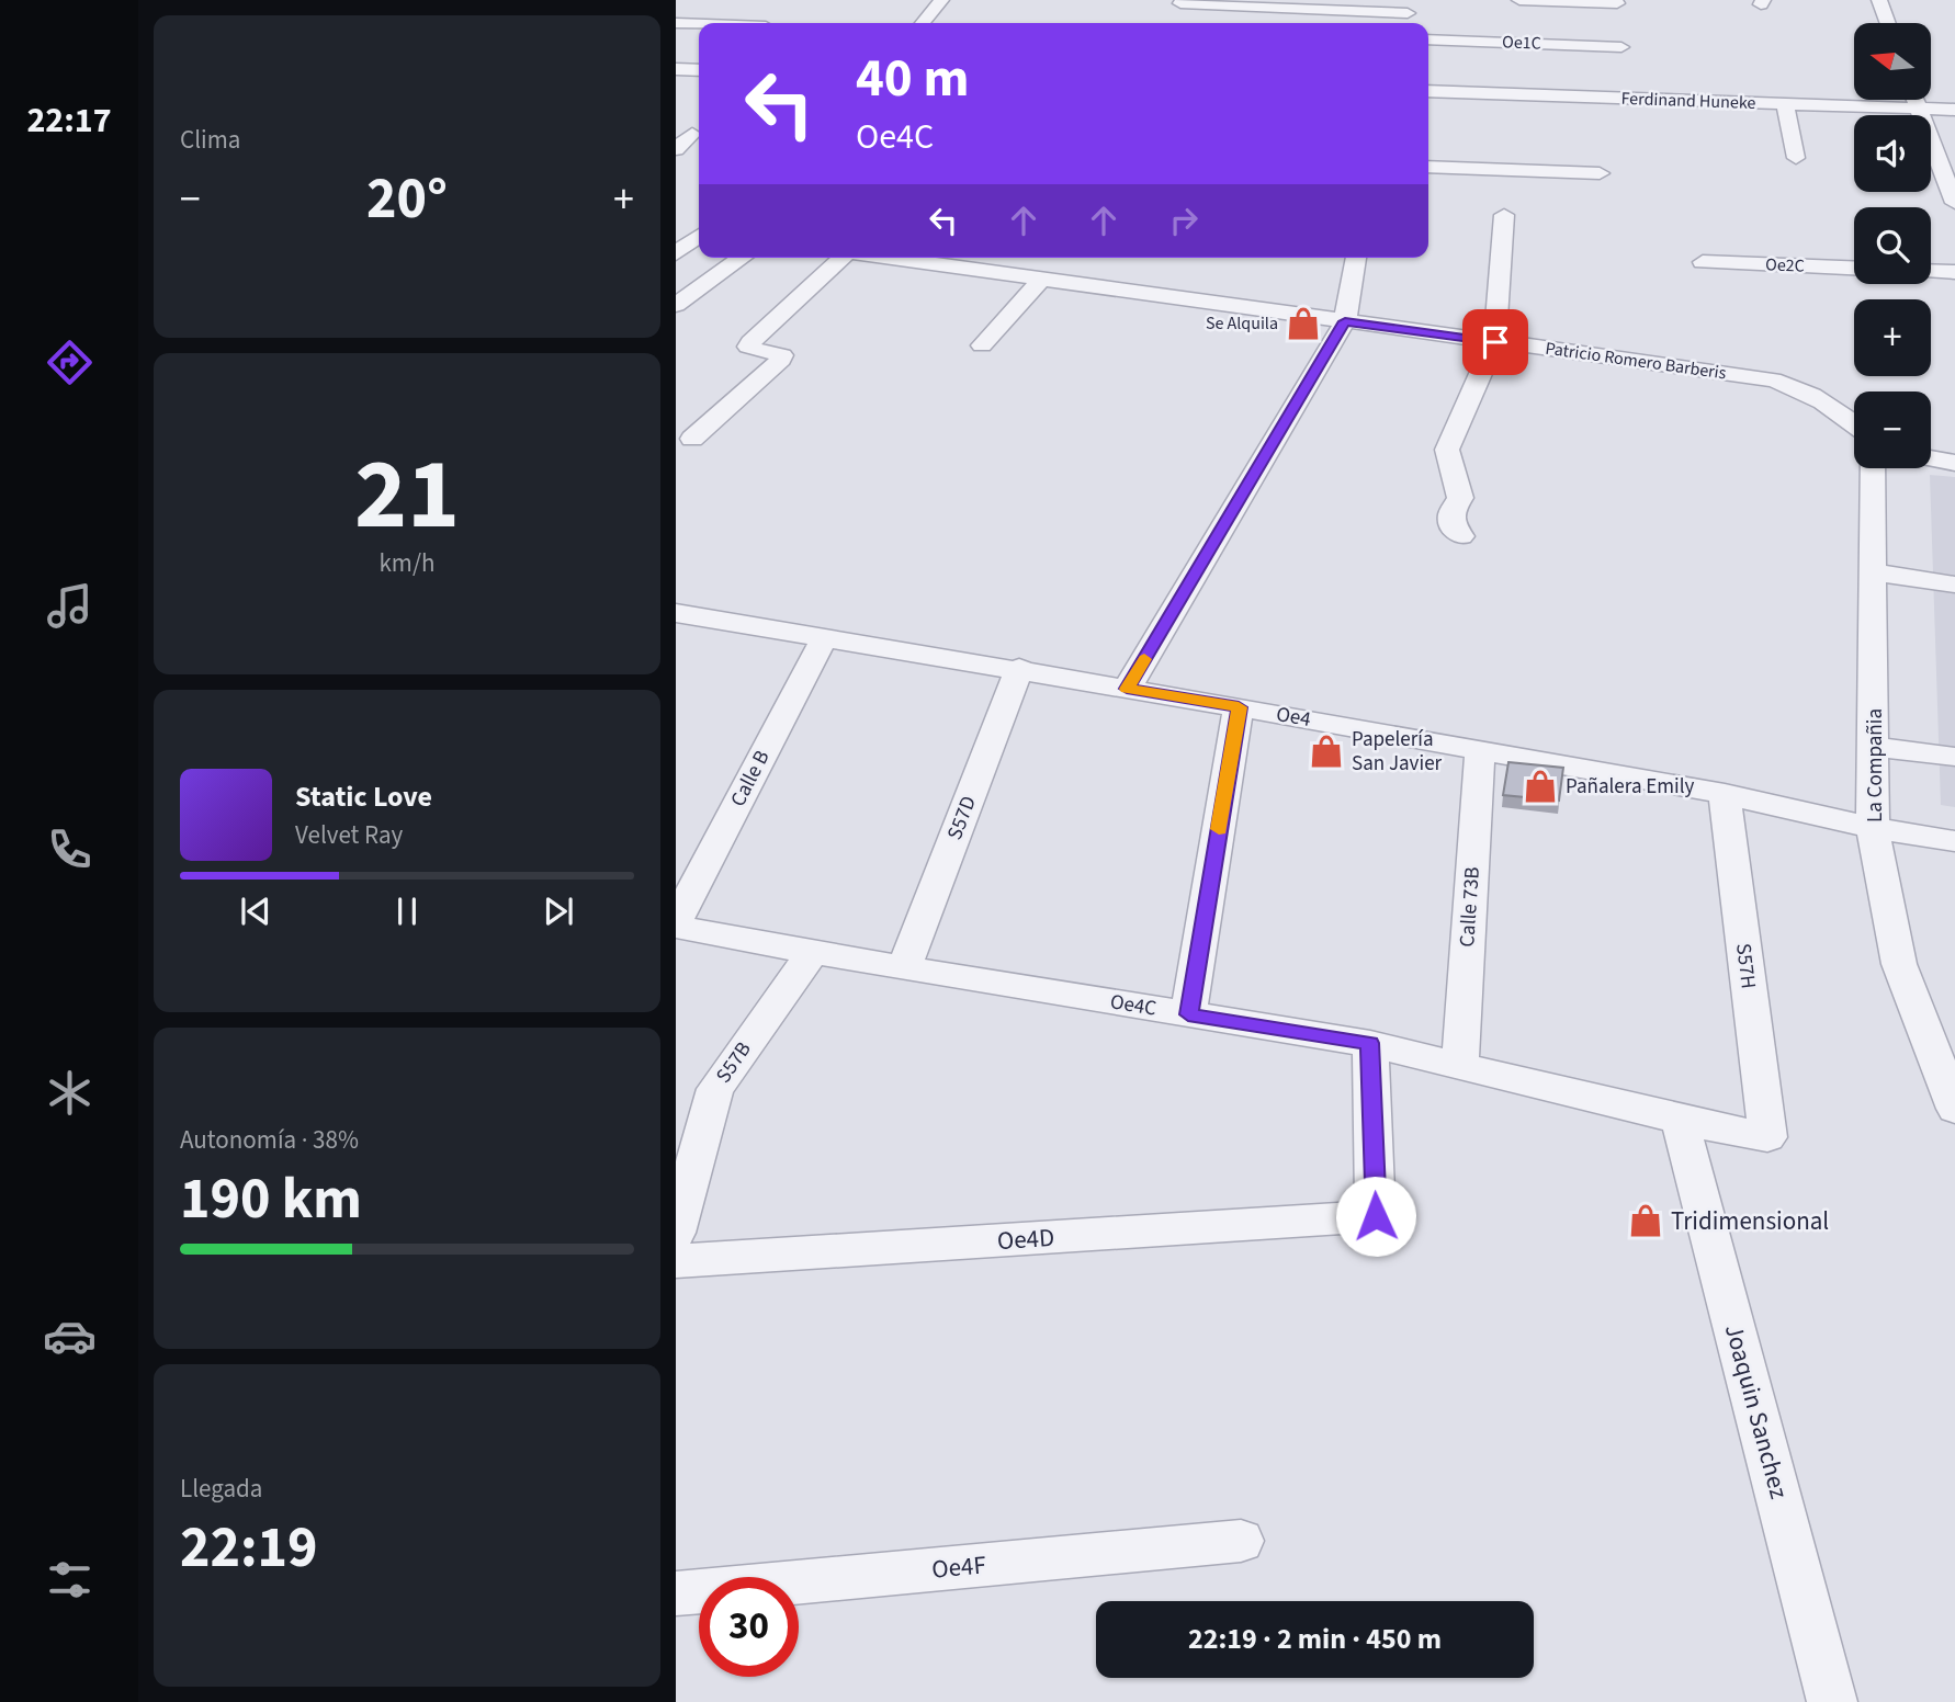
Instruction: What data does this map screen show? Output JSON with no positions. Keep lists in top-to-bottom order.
{
  "streets": {
    "street": [
      "Oe1C",
      "Ferdinand Huneke",
      "Oe2C",
      "Patricio Romero Barberis",
      "Oe4",
      "La Compañia",
      "Calle B",
      "S57D",
      "Calle 73B",
      "S57H",
      "Oe4C",
      "S57B",
      "Oe4D",
      "Joaquin Sanchez",
      "Oe4F"
    ]
  },
  "crossings": [
    ["Oe4", "La Compañia"],
    ["Oe4", "Calle B"],
    ["Oe4", "S57D"],
    ["Oe4", "Calle 73B"],
    ["Oe4", "S57H"],
    ["Calle B", "Oe4C"],
    ["S57D", "Oe4C"],
    ["Calle 73B", "Oe4C"],
    ["S57H", "Oe4C"],
    ["Oe4C", "S57B"],
    ["Oe4C", "Oe4D"],
    ["Oe4C", "Joaquin Sanchez"]
  ],
  "places": {
    "shop": [
      "Se Alquila",
      "Papelería San Javier",
      "Pañalera Emily",
      "Tridimensional"
    ]
  },
  "north": "left",
  "page": {
    "tabs": "22:17",
    "tile": [
      "Clima",
      ["21", "km/h"],
      ["Autonomía · 38%", "190 km"],
      ["Llegada", "22:19"]
    ],
    "map_buttons": ["+", "−"],
    "turn": ["40 m", "Oe4C"],
    "heat": ["−", "20°", "+"],
    "song": ["Static Love", "Velvet Ray"],
    "limit": "30",
    "trip": "22:19 · 2 min · 450 m"
  }
}
